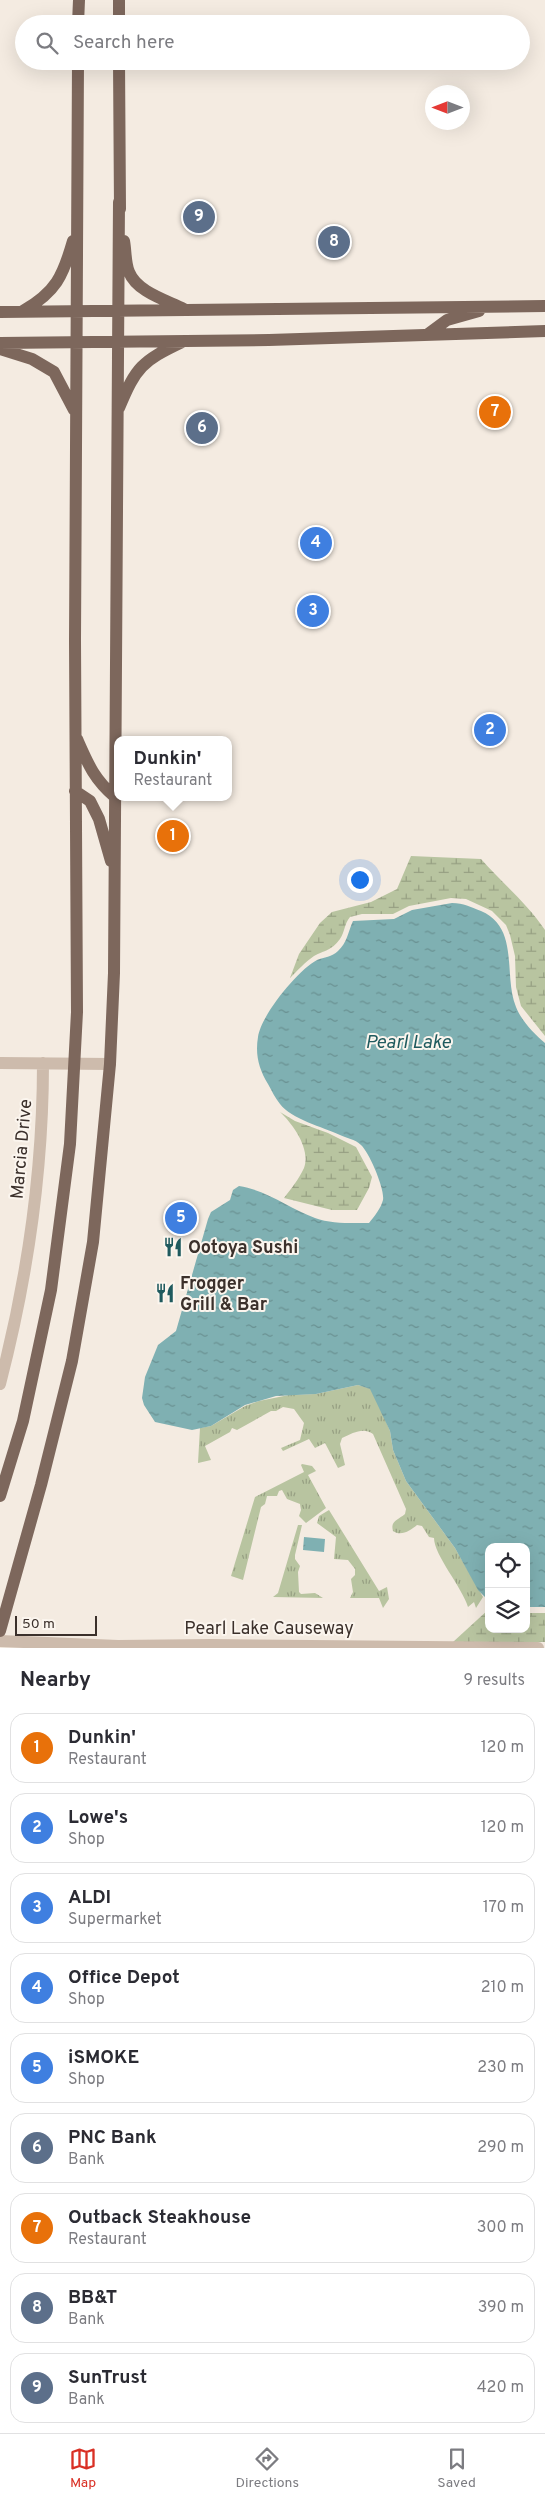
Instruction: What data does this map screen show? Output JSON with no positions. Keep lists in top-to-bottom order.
{
  "streets": {
    "street": ["Marcia Drive", "Pearl Lake Causeway"]
  },
  "water": ["Pearl Lake"],
  "places": {
    "restaurant": ["Ootoya Sushi", "Frogger Grill & Bar"]
  },
  "scale_bar": "50 m",
  "north": "left",
  "page": {
    "search": "Search here",
    "pins": [
      "9",
      "8",
      "7",
      "6",
      "4",
      "3",
      "2",
      "1",
      "5"
    ],
    "popup": ["Dunkin'", "Restaurant"],
    "scale": "50 m",
    "heading": ["Nearby", "9 results"],
    "list": [
      {
        "mark": "1",
        "name": "Dunkin'",
        "note": "Restaurant",
        "value": "120 m"
      },
      {
        "mark": "2",
        "name": "Lowe's",
        "note": "Shop",
        "value": "120 m"
      },
      {
        "mark": "3",
        "name": "ALDI",
        "note": "Supermarket",
        "value": "170 m"
      },
      {
        "mark": "4",
        "name": "Office Depot",
        "note": "Shop",
        "value": "210 m"
      },
      {
        "mark": "5",
        "name": "iSMOKE",
        "note": "Shop",
        "value": "230 m"
      },
      {
        "mark": "6",
        "name": "PNC Bank",
        "note": "Bank",
        "value": "290 m"
      },
      {
        "mark": "7",
        "name": "Outback Steakhouse",
        "note": "Restaurant",
        "value": "300 m"
      },
      {
        "mark": "8",
        "name": "BB&T",
        "note": "Bank",
        "value": "390 m"
      },
      {
        "mark": "9",
        "name": "SunTrust",
        "note": "Bank",
        "value": "420 m"
      }
    ],
    "nav": ["Map", "Directions", "Saved"]
  }
}
